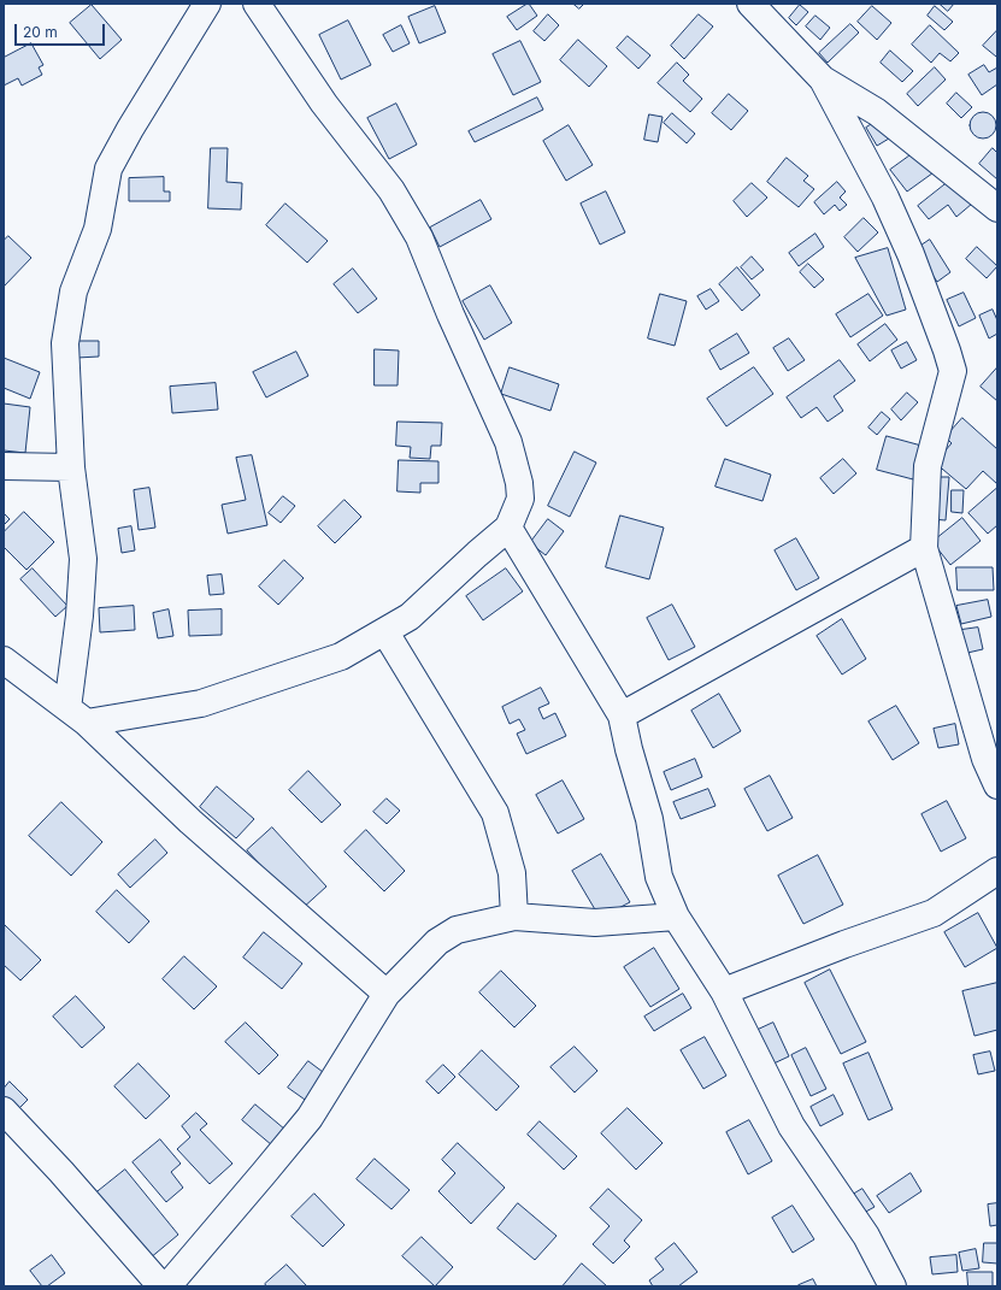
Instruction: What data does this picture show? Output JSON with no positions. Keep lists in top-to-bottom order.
{
  "scale_bar": "20 m"
}
